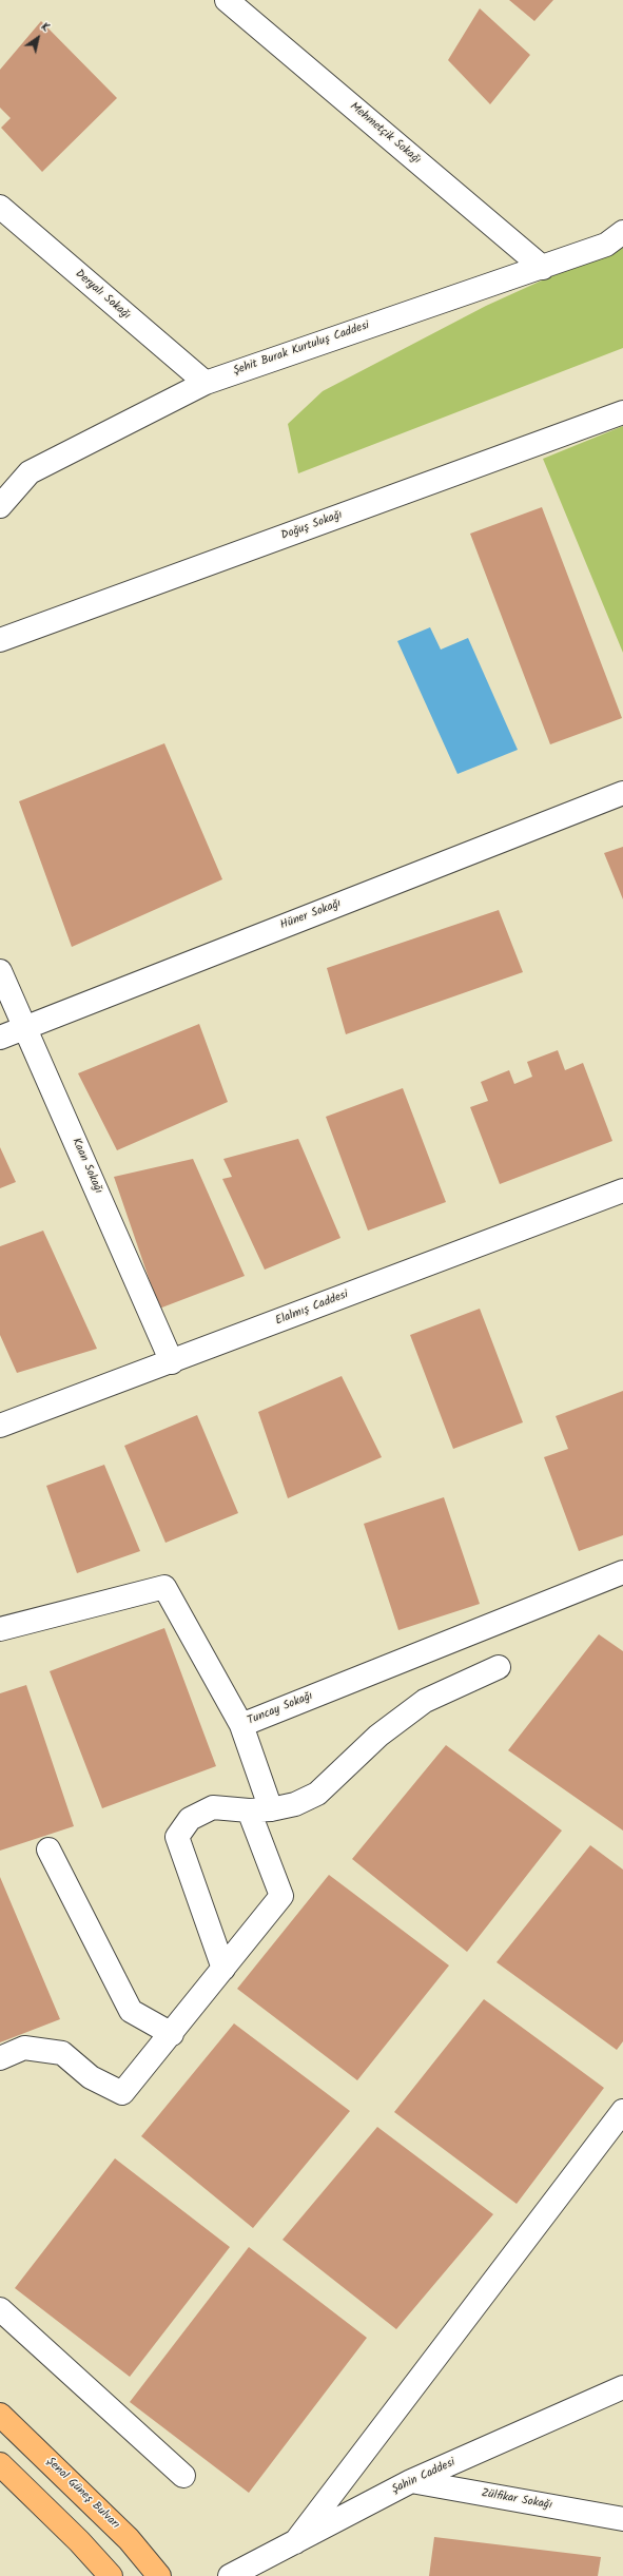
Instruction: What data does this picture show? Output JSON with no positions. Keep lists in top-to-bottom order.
{
  "streets": {
    "main road": ["Şenol Güneş Bulvarı"],
    "street": [
      "Mehmetçik Sokağı",
      "Deryalı Sokağı",
      "Şehit Burak Kurtuluş Caddesi",
      "Doğuş Sokağı",
      "Hüner Sokağı",
      "Kaan Sokağı",
      "Elalmış Caddesi",
      "Tuncay Sokağı",
      "Şahin Caddesi",
      "Zülfikar Sokağı"
    ]
  },
  "crossings": [
    ["Mehmetçik Sokağı", "Şehit Burak Kurtuluş Caddesi"],
    ["Deryalı Sokağı", "Şehit Burak Kurtuluş Caddesi"],
    ["Hüner Sokağı", "Kaan Sokağı"],
    ["Kaan Sokağı", "Elalmış Caddesi"],
    ["Şahin Caddesi", "Zülfikar Sokağı"]
  ],
  "north": "top right"
}
